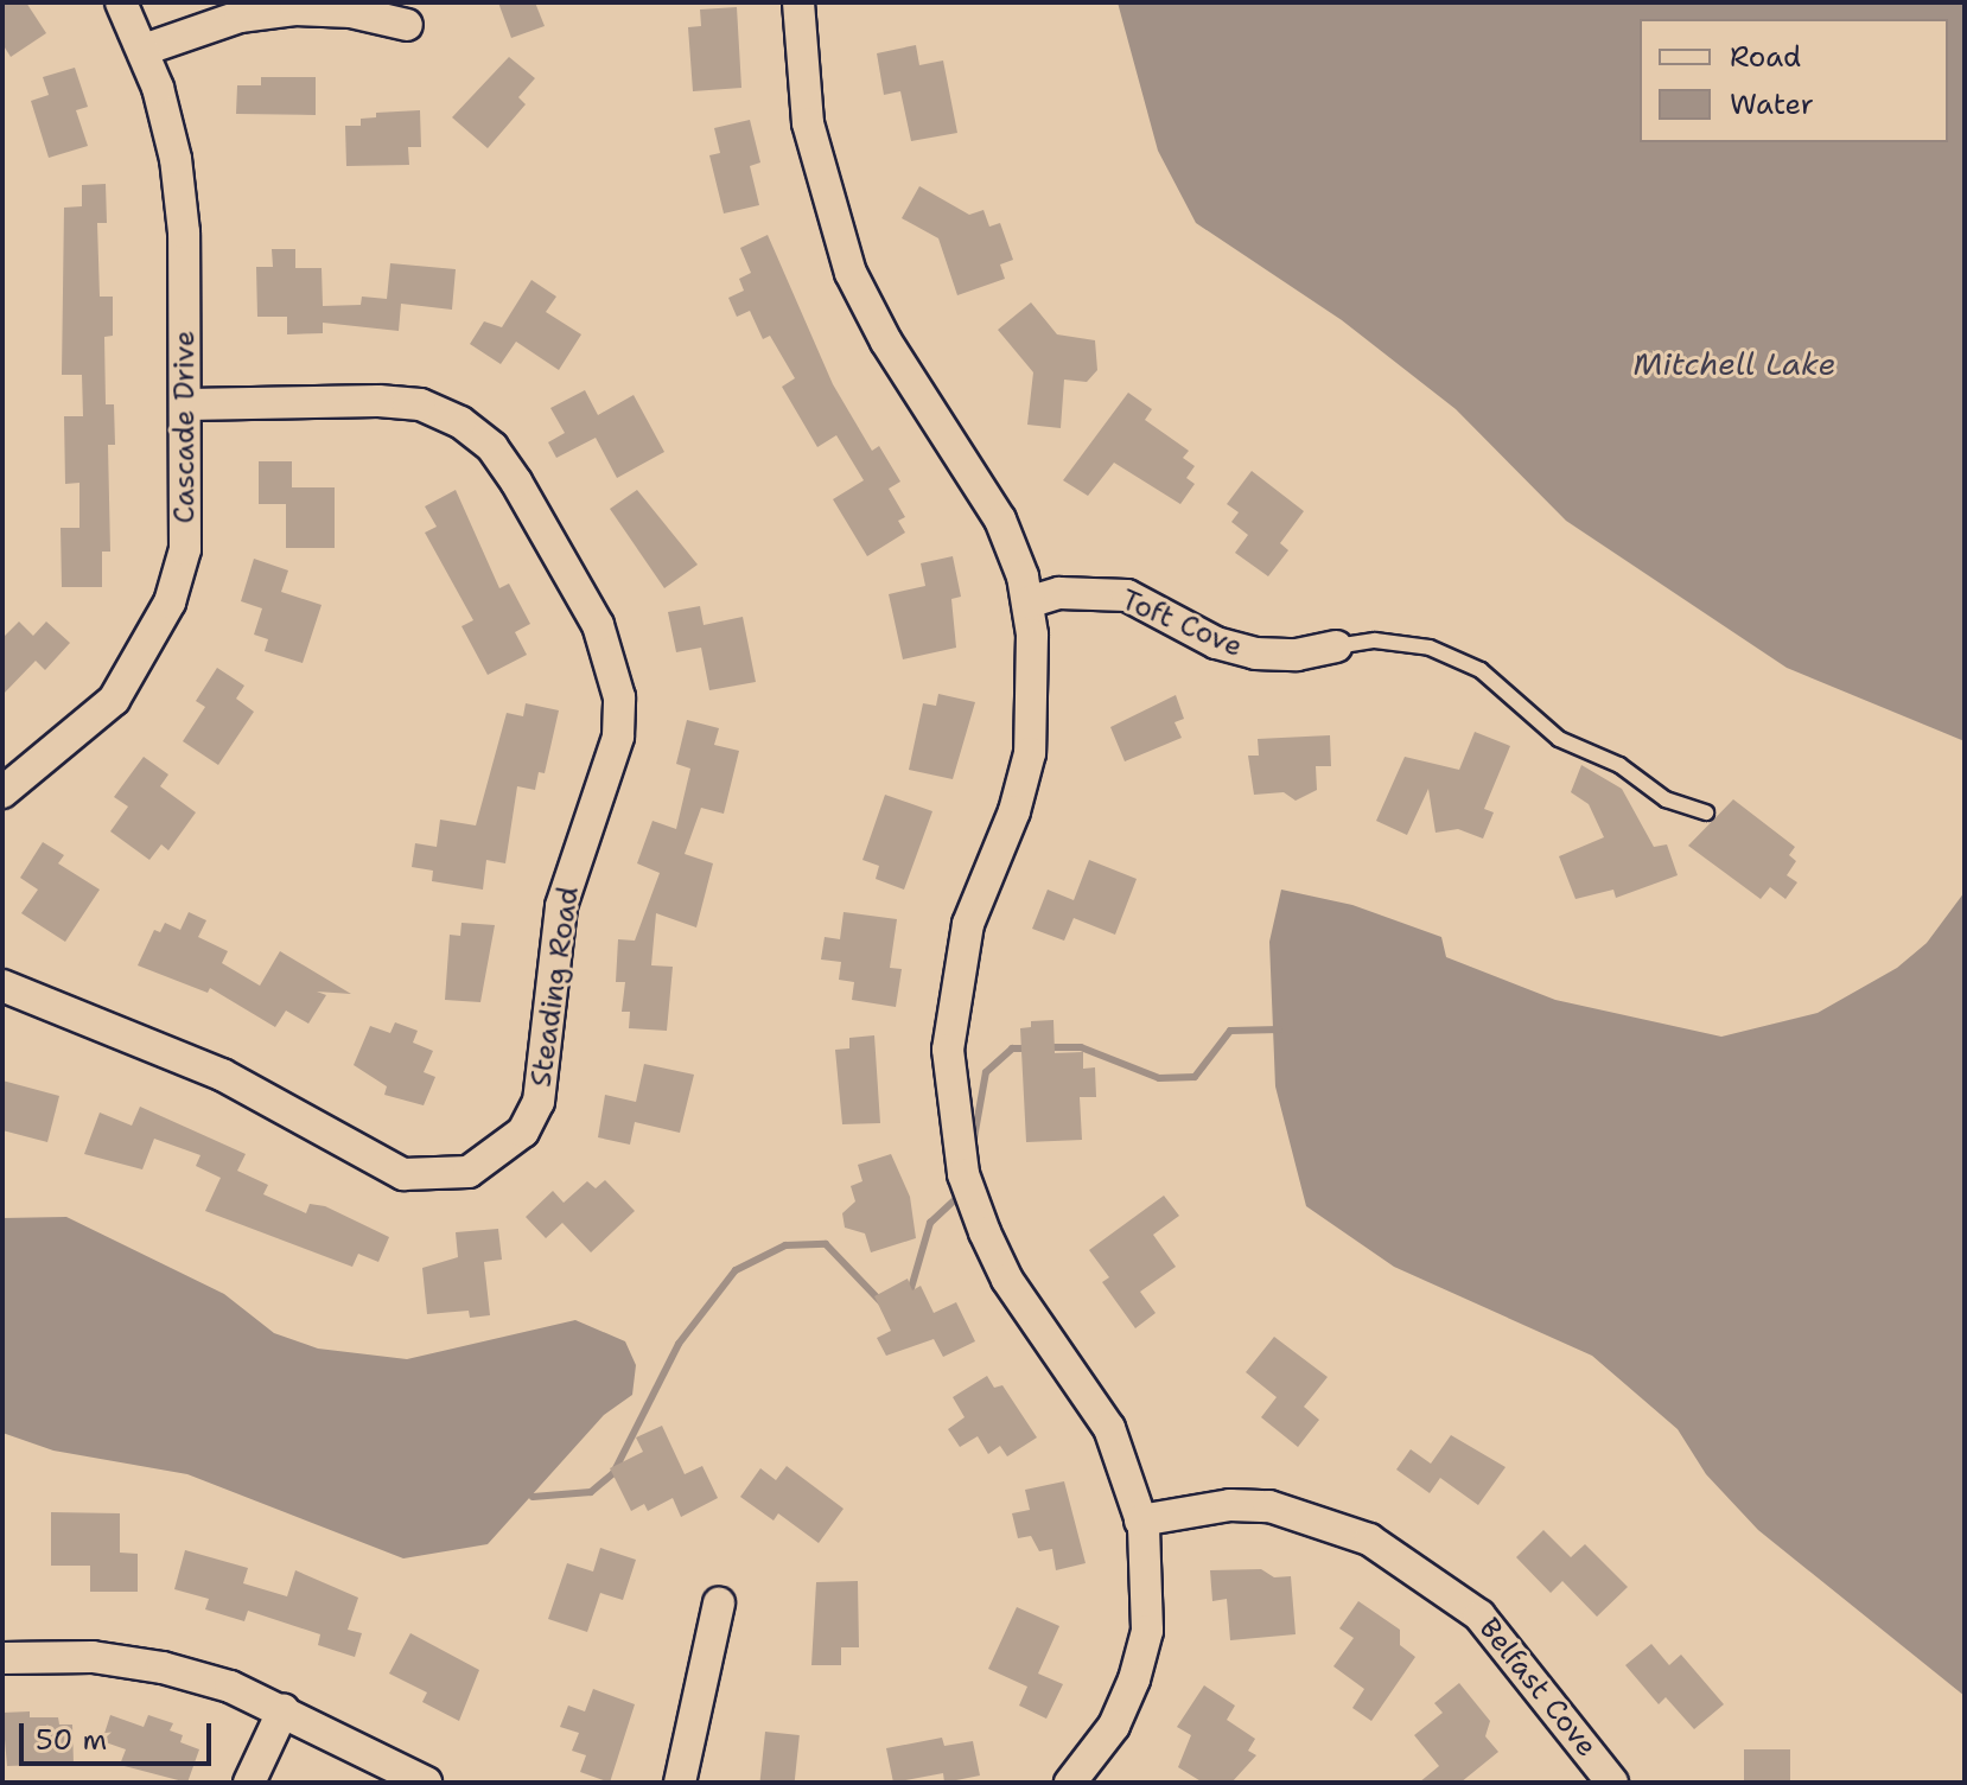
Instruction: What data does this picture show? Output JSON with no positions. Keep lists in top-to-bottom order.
{
  "streets": {
    "street": [
      "Cascade Drive",
      "Toft Cove",
      "Steading Road",
      "Belfast Cove"
    ]
  },
  "crossings": [
    ["Cascade Drive", "Steading Road"]
  ],
  "water": ["Mitchell Lake"],
  "legend": ["Road", "Water"],
  "scale_bar": "50 m"
}
